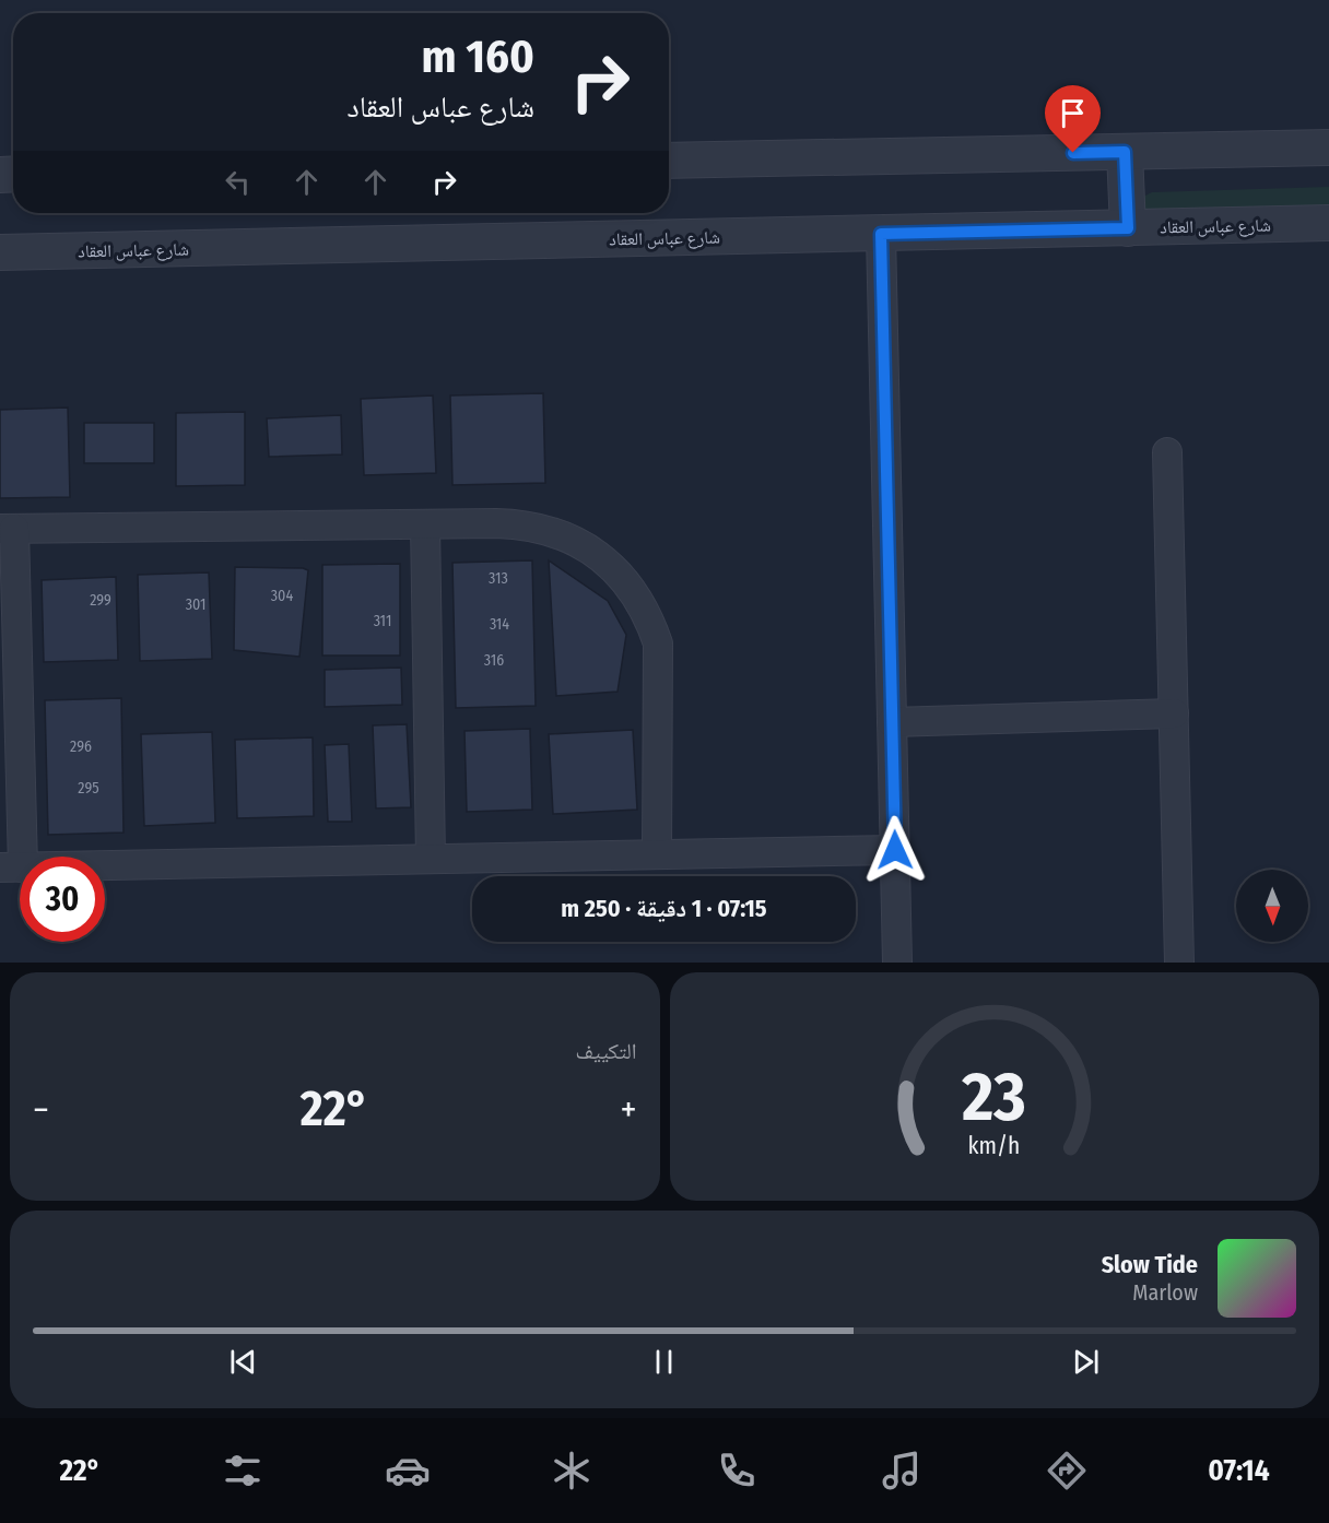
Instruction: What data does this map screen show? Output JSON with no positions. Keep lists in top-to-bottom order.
{
  "streets": {
    "street": ["شارع عباس العقاد"]
  },
  "house_numbers": [
    "313",
    "304",
    "299",
    "301",
    "311",
    "314",
    "316",
    "296",
    "295"
  ],
  "north": "bottom",
  "page": {
    "turn": ["160 m", "شارع عباس العقاد"],
    "limit": "30",
    "trip": "07:15 · 1 دقيقة · 250 m",
    "tile": "التكييف",
    "heat": ["−", "22°", "+"],
    "song": ["Slow Tide", "Marlow"],
    "tabs": ["07:14", "22°"],
    "gauge": ["23", "km/h"]
  }
}
